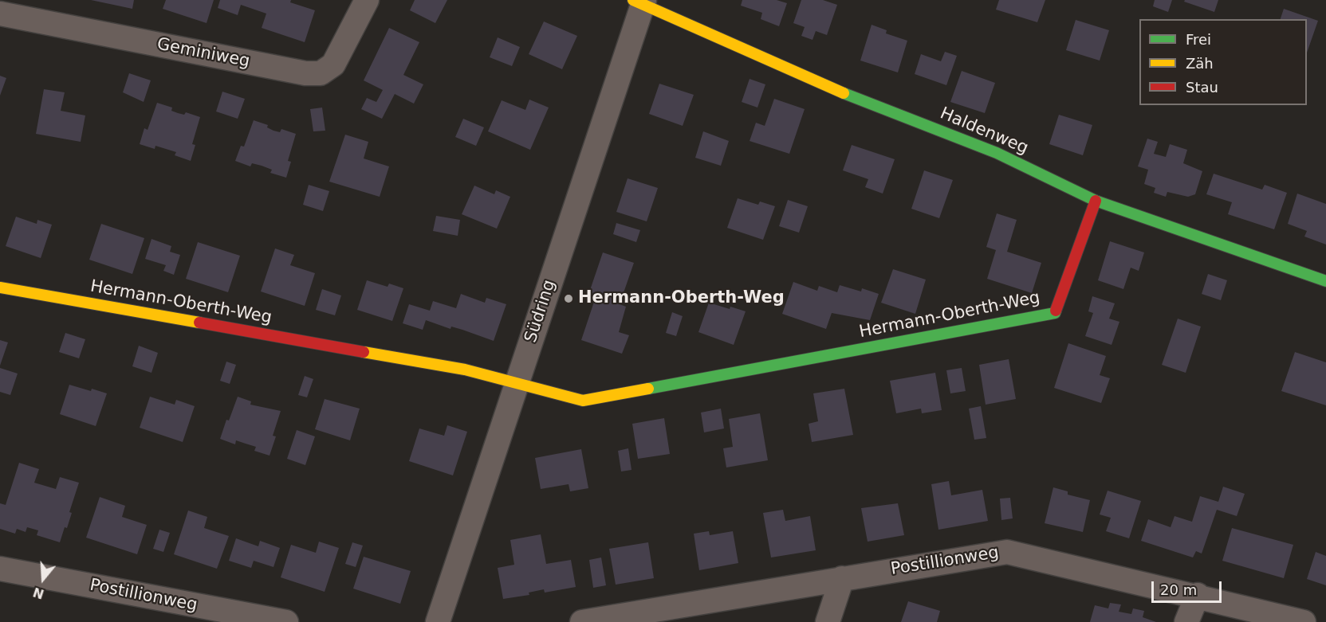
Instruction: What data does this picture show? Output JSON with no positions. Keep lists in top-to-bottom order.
{
  "streets": {
    "street": [
      "Geminiweg",
      "Haldenweg",
      "Hermann-Oberth-Weg",
      "Südring",
      "Postillionweg"
    ]
  },
  "crossings": [
    ["Haldenweg", "Hermann-Oberth-Weg"],
    ["Haldenweg", "Südring"],
    ["Hermann-Oberth-Weg", "Südring"]
  ],
  "places": ["Hermann-Oberth-Weg"],
  "legend": ["Frei", "Zäh", "Stau"],
  "scale_bar": "20 m",
  "north": "bottom"
}
